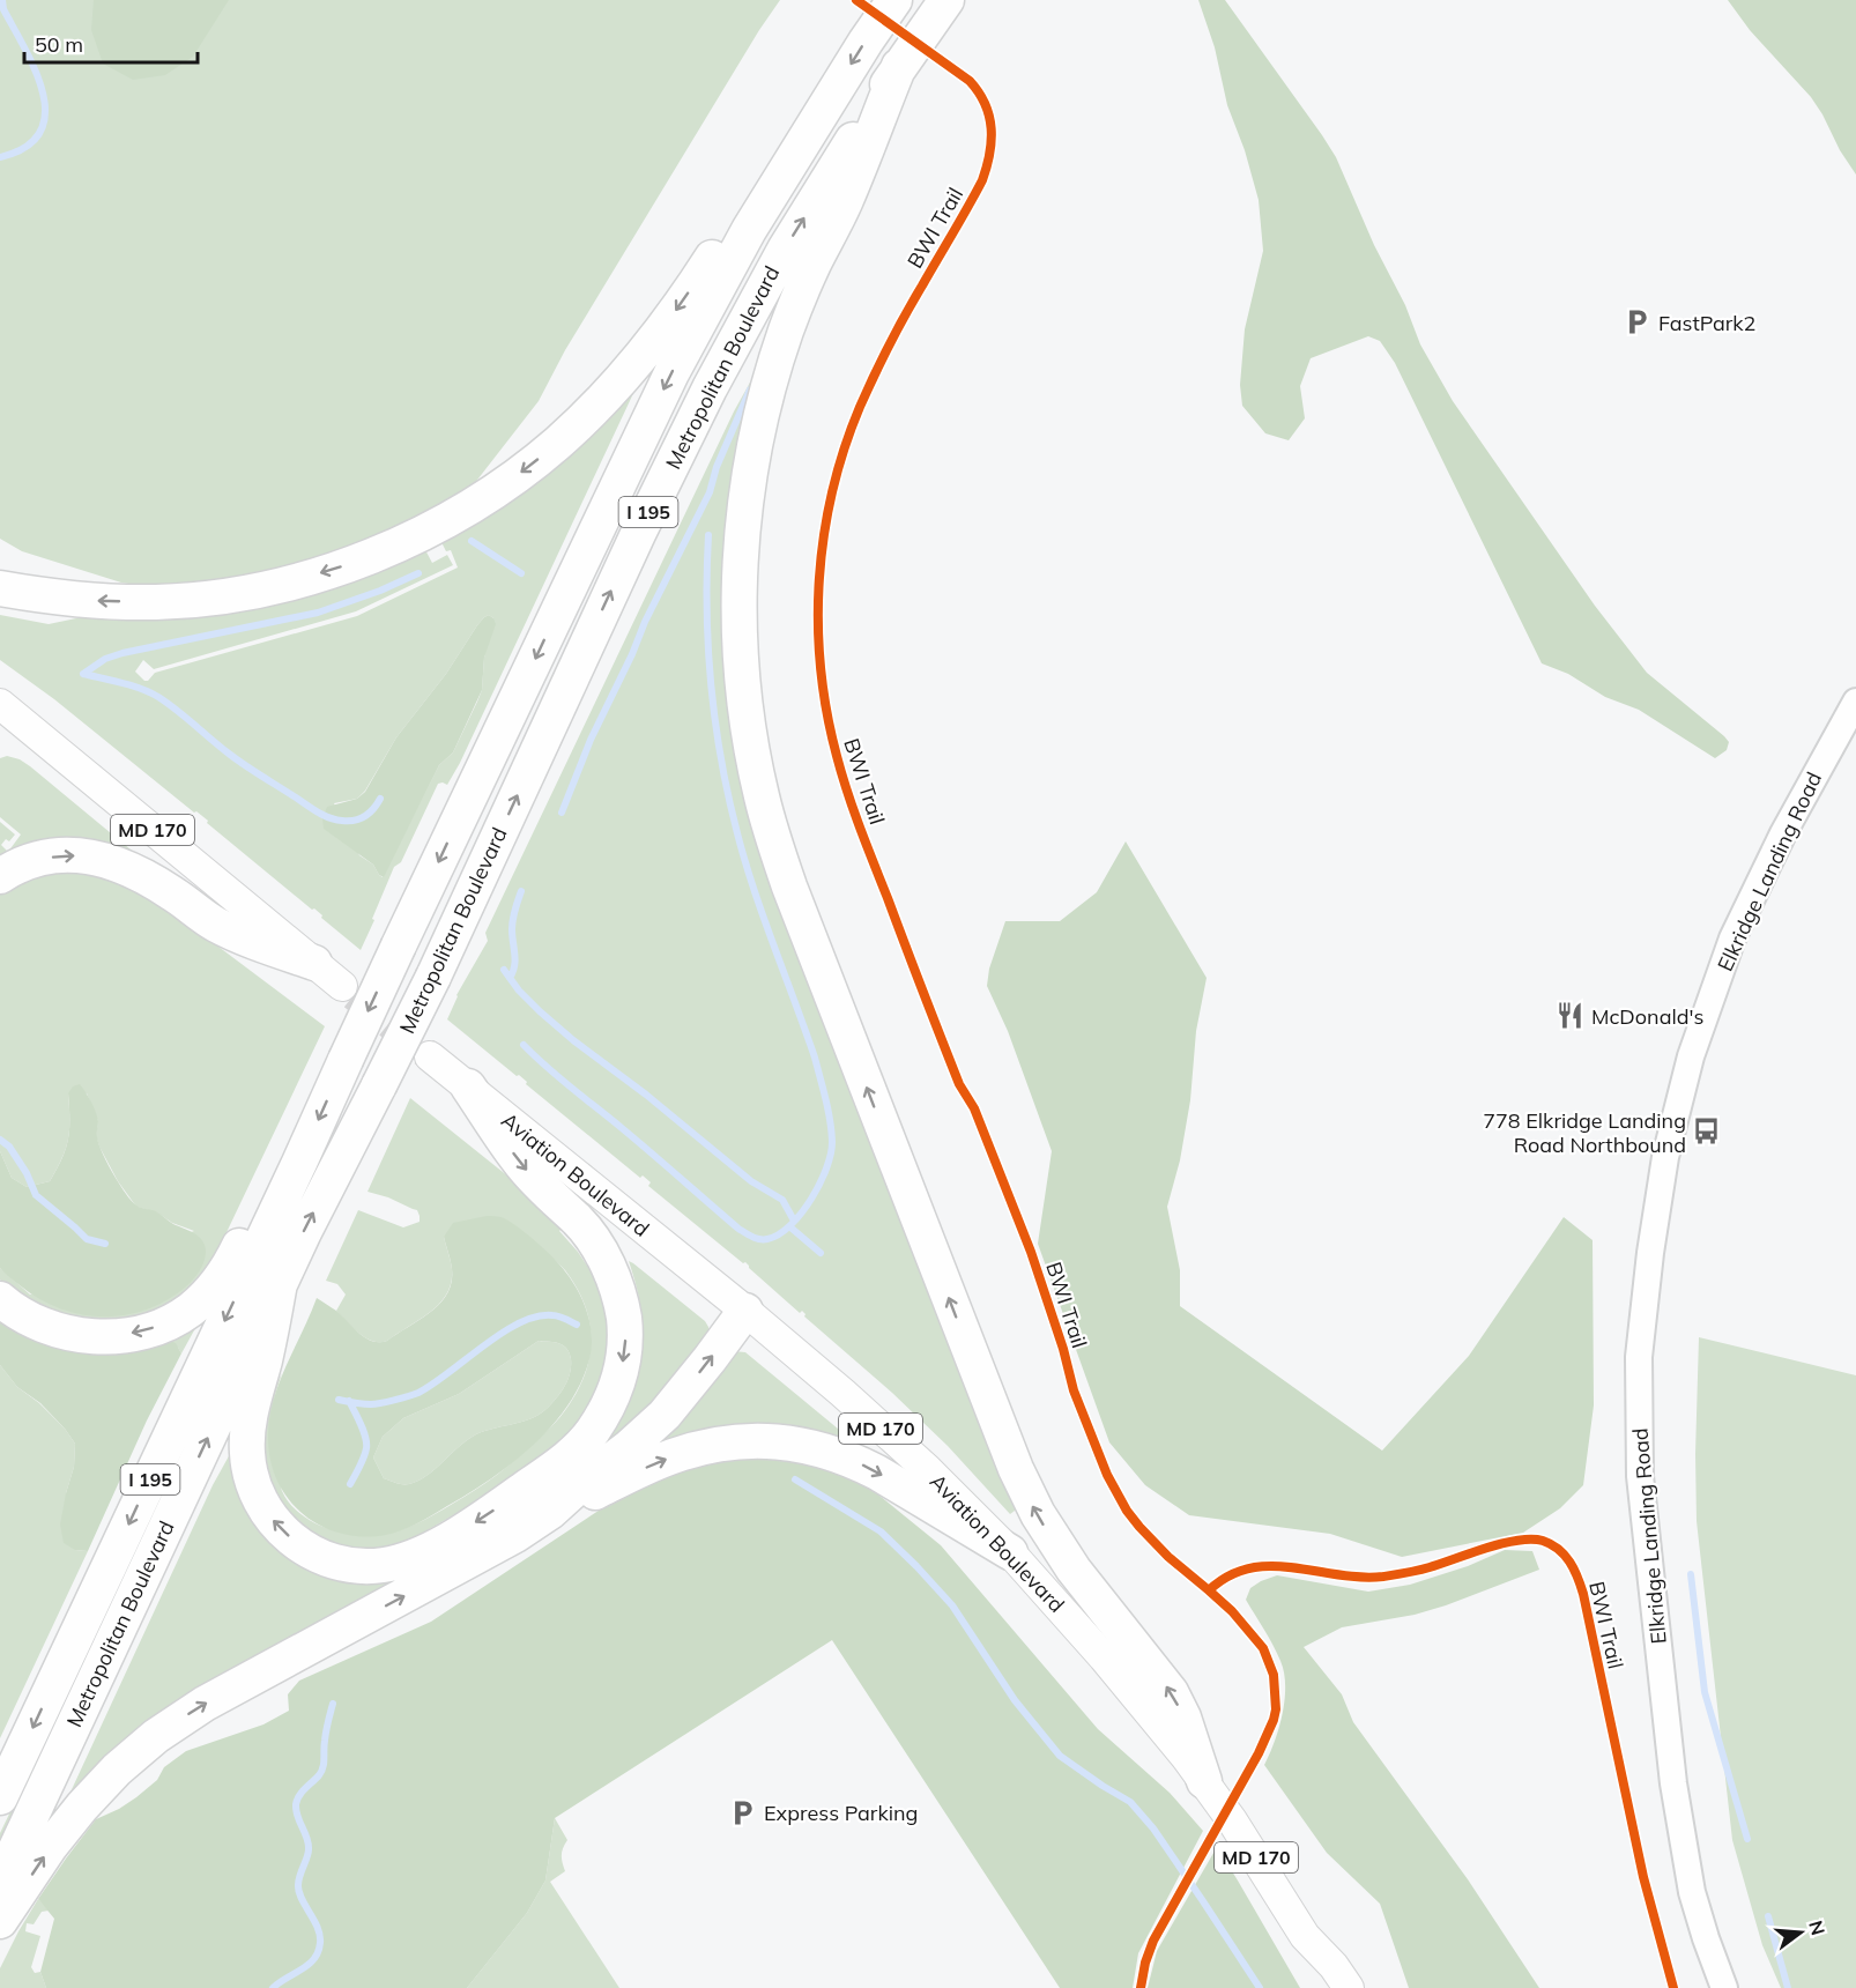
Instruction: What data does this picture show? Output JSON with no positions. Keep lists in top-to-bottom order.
{
  "streets": {
    "highway": ["Metropolitan Boulevard", "I 195"],
    "main road": ["MD 170", "Elkridge Landing Road", "Aviation Boulevard"],
    "cycle path": ["BWI Trail"]
  },
  "places": {
    "parking": ["FastPark2", "Express Parking"],
    "restaurant": ["McDonald's"],
    "bus stop": ["778 Elkridge Landing Road Northbound"]
  },
  "scale_bar": "50 m",
  "north": "right"
}
